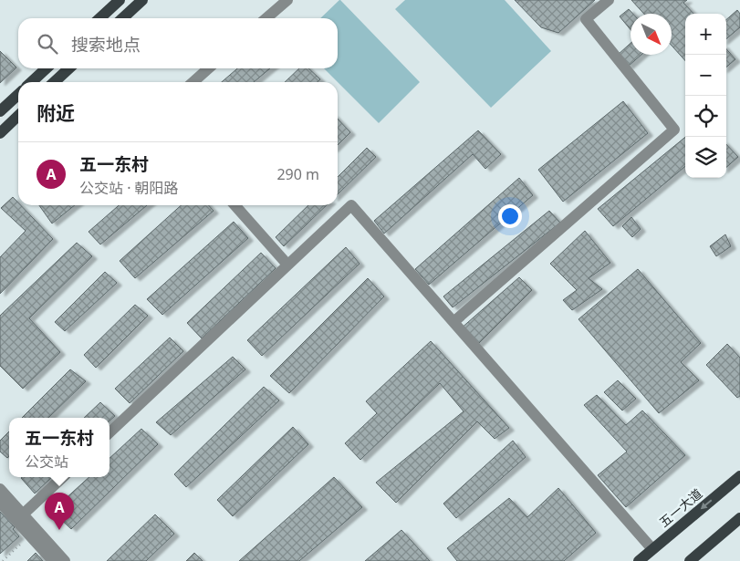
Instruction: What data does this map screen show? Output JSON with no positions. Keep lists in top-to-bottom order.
{
  "streets": {
    "main road": ["五一大道"]
  },
  "north": "bottom right",
  "page": {
    "map_buttons": ["+", "−"],
    "search": "搜索地点",
    "heading": "附近",
    "list": [
      {
        "mark": "A",
        "name": "五一东村",
        "note": "公交站 · 朝阳路",
        "value": "290 m"
      }
    ],
    "popup": ["五一东村", "公交站"],
    "pins": "A"
  }
}
